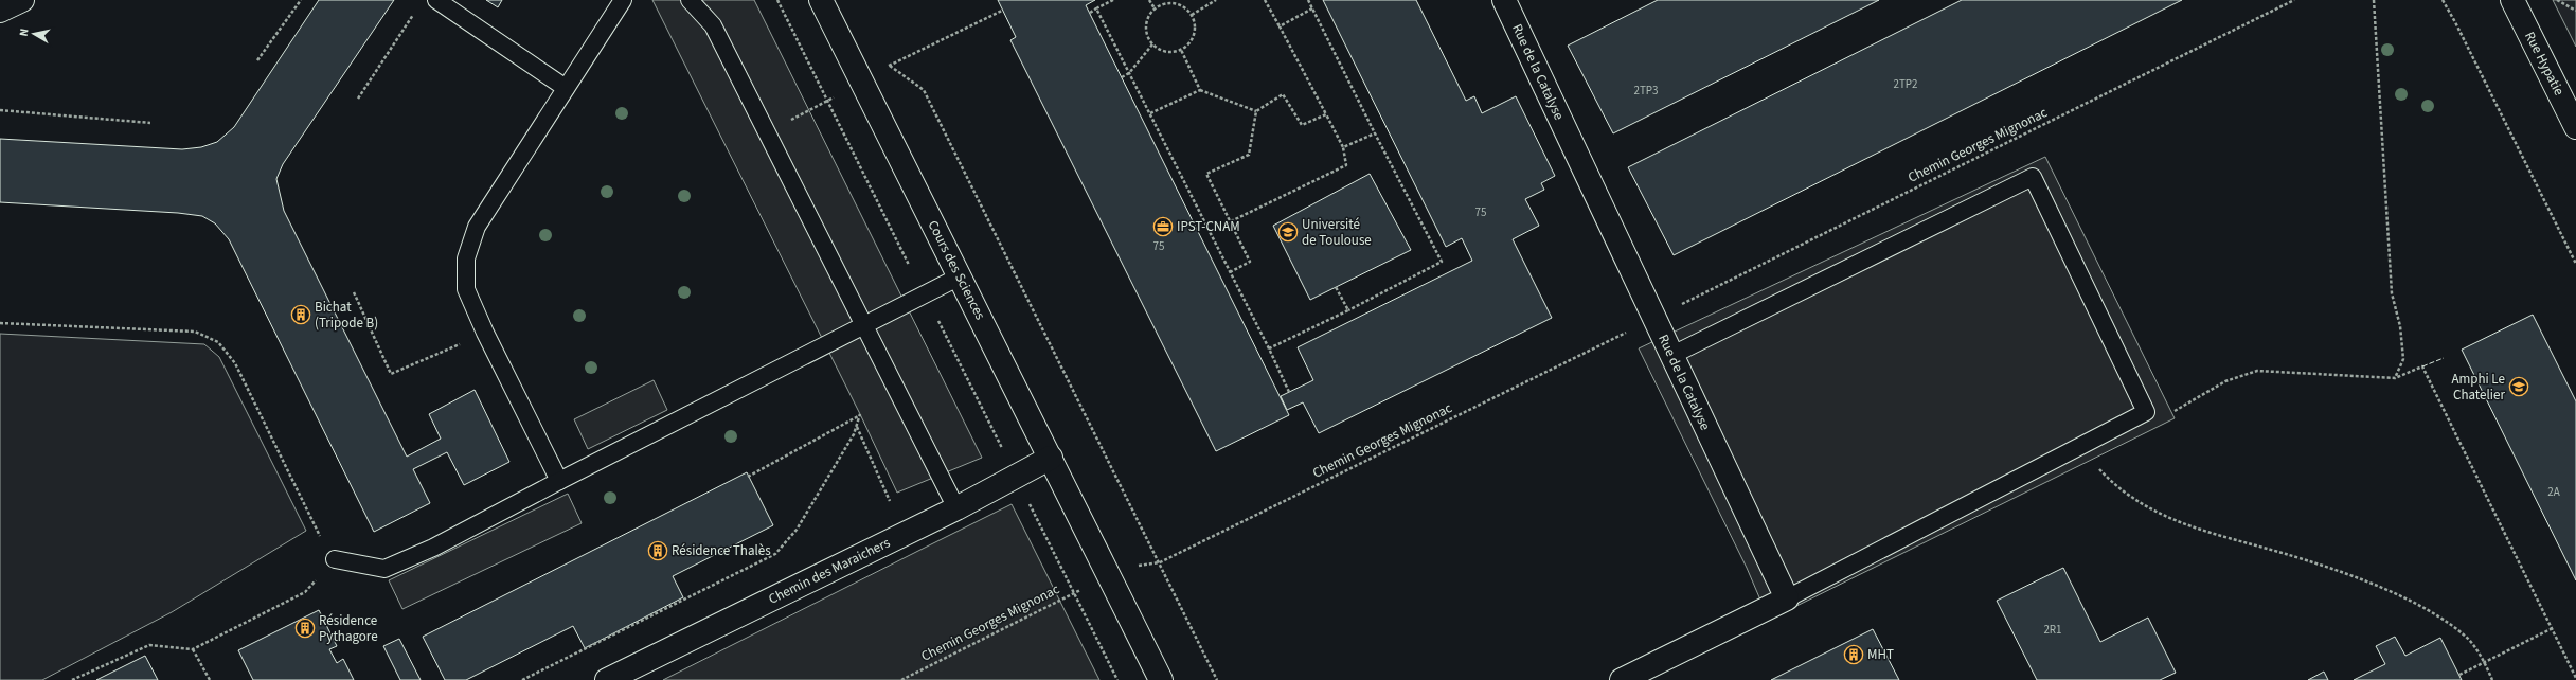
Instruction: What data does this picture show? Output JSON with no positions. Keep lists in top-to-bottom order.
{
  "streets": {
    "street": [
      "Rue Hypatie",
      "Rue de la Catalyse",
      "Cours des Sciences",
      "Chemin des Maraichers"
    ],
    "path": ["Chemin Georges Mignonac"]
  },
  "crossings": [
    ["Cours des Sciences", "Chemin des Maraichers"]
  ],
  "places": {
    "office": ["IPST-CNAM"],
    "school or university": ["Université de Toulouse", "Amphi Le Chatelier"],
    "building": [
      "Bichat (Tripode B)",
      "Résidence Thalès",
      "Résidence Pythagore",
      "MHT"
    ]
  },
  "house_numbers": [
    "2TP2",
    "2TP3",
    "75",
    "75",
    "2A",
    "2R1"
  ],
  "north": "left"
}
